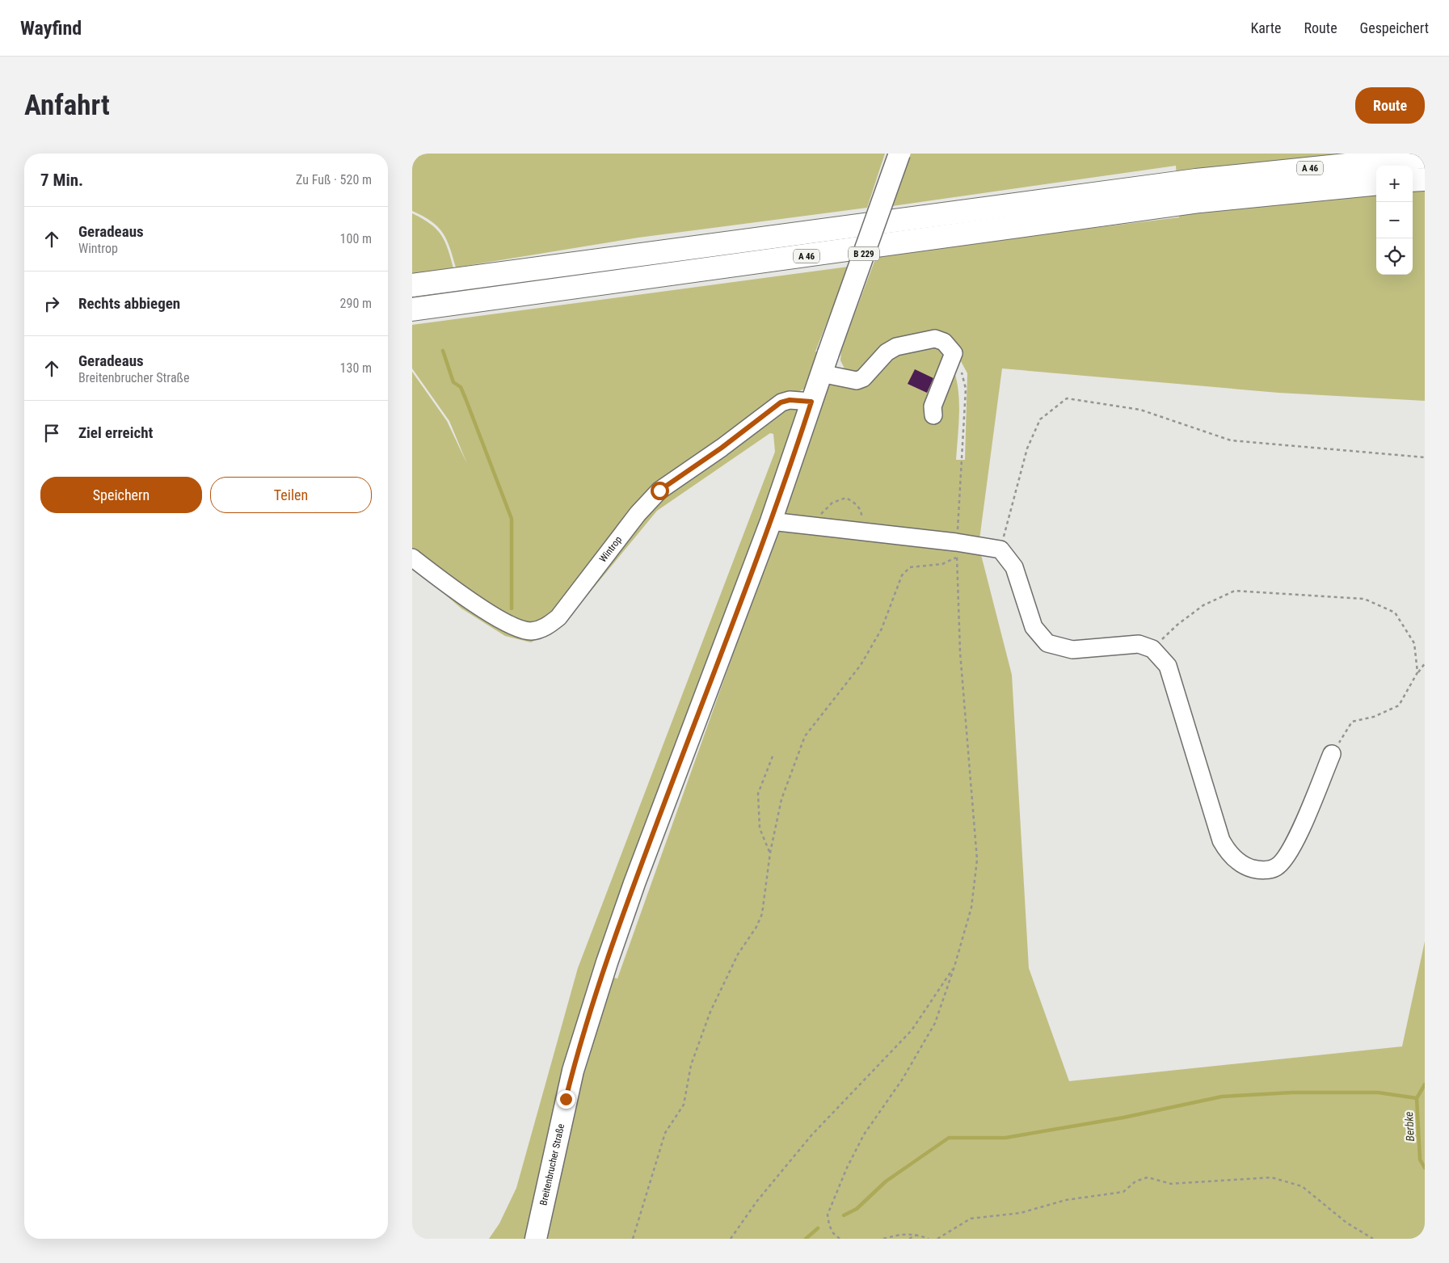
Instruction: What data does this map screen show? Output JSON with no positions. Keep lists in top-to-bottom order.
{
  "streets": {
    "highway": ["A 46"],
    "main road": ["B 229", "Breitenbrucher Straße"],
    "street": ["Wintrop"]
  },
  "crossings": [
    ["B 229", "Wintrop"],
    ["B 229", "Breitenbrucher Straße"]
  ],
  "water": ["Berbke"],
  "page": {
    "header": "Wayfind",
    "nav": ["Karte", "Route", "Gespeichert"],
    "buttons": [
      "Route",
      ["Speichern", "Teilen"]
    ],
    "title": "Anfahrt",
    "heading": ["7 Min.", "Zu Fuß · 520 m"],
    "map_buttons": ["+", "−"],
    "list": [
      ["Geradeaus", "Wintrop", "100 m"],
      ["Rechts abbiegen", "290 m"],
      ["Geradeaus", "Breitenbrucher Straße", "130 m"],
      "Ziel erreicht"
    ]
  }
}
